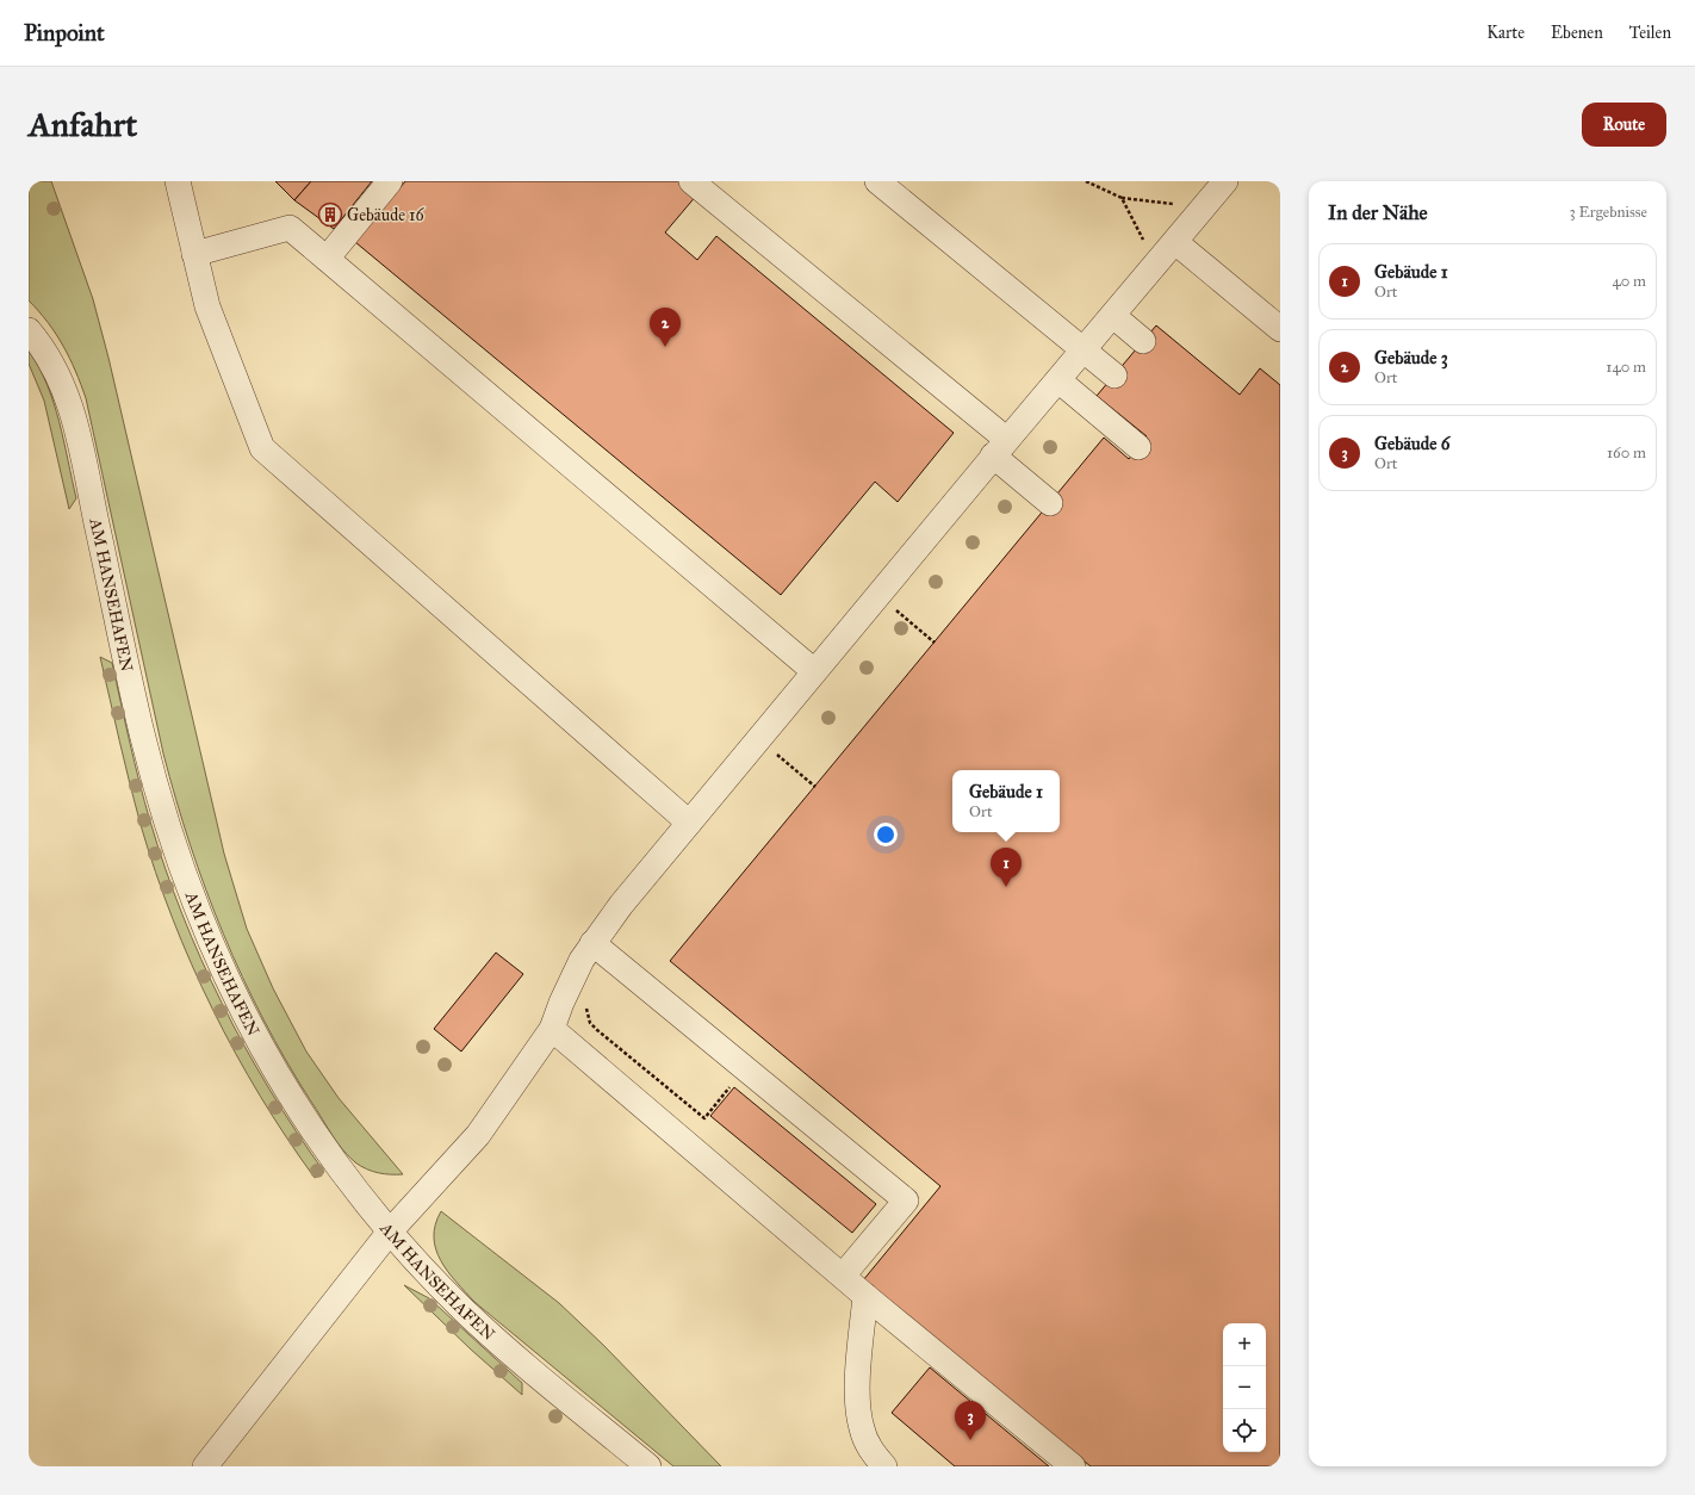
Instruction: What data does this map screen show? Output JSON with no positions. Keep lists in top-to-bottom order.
{
  "streets": {
    "street": ["AM HANSEHAFEN"]
  },
  "places": {
    "building": ["Gebäude 16"]
  },
  "page": {
    "header": "Pinpoint",
    "nav": ["Karte", "Ebenen", "Teilen"],
    "buttons": "Route",
    "title": "Anfahrt",
    "heading": ["In der Nähe", "3 Ergebnisse"],
    "list": [
      {
        "mark": "1",
        "name": "Gebäude 1",
        "note": "Ort",
        "value": "40 m"
      },
      {
        "mark": "2",
        "name": "Gebäude 3",
        "note": "Ort",
        "value": "140 m"
      },
      {
        "mark": "3",
        "name": "Gebäude 6",
        "note": "Ort",
        "value": "160 m"
      }
    ],
    "pins": ["2", "1", "3"],
    "popup": ["Gebäude 1", "Ort"],
    "map_buttons": ["+", "−"]
  }
}
